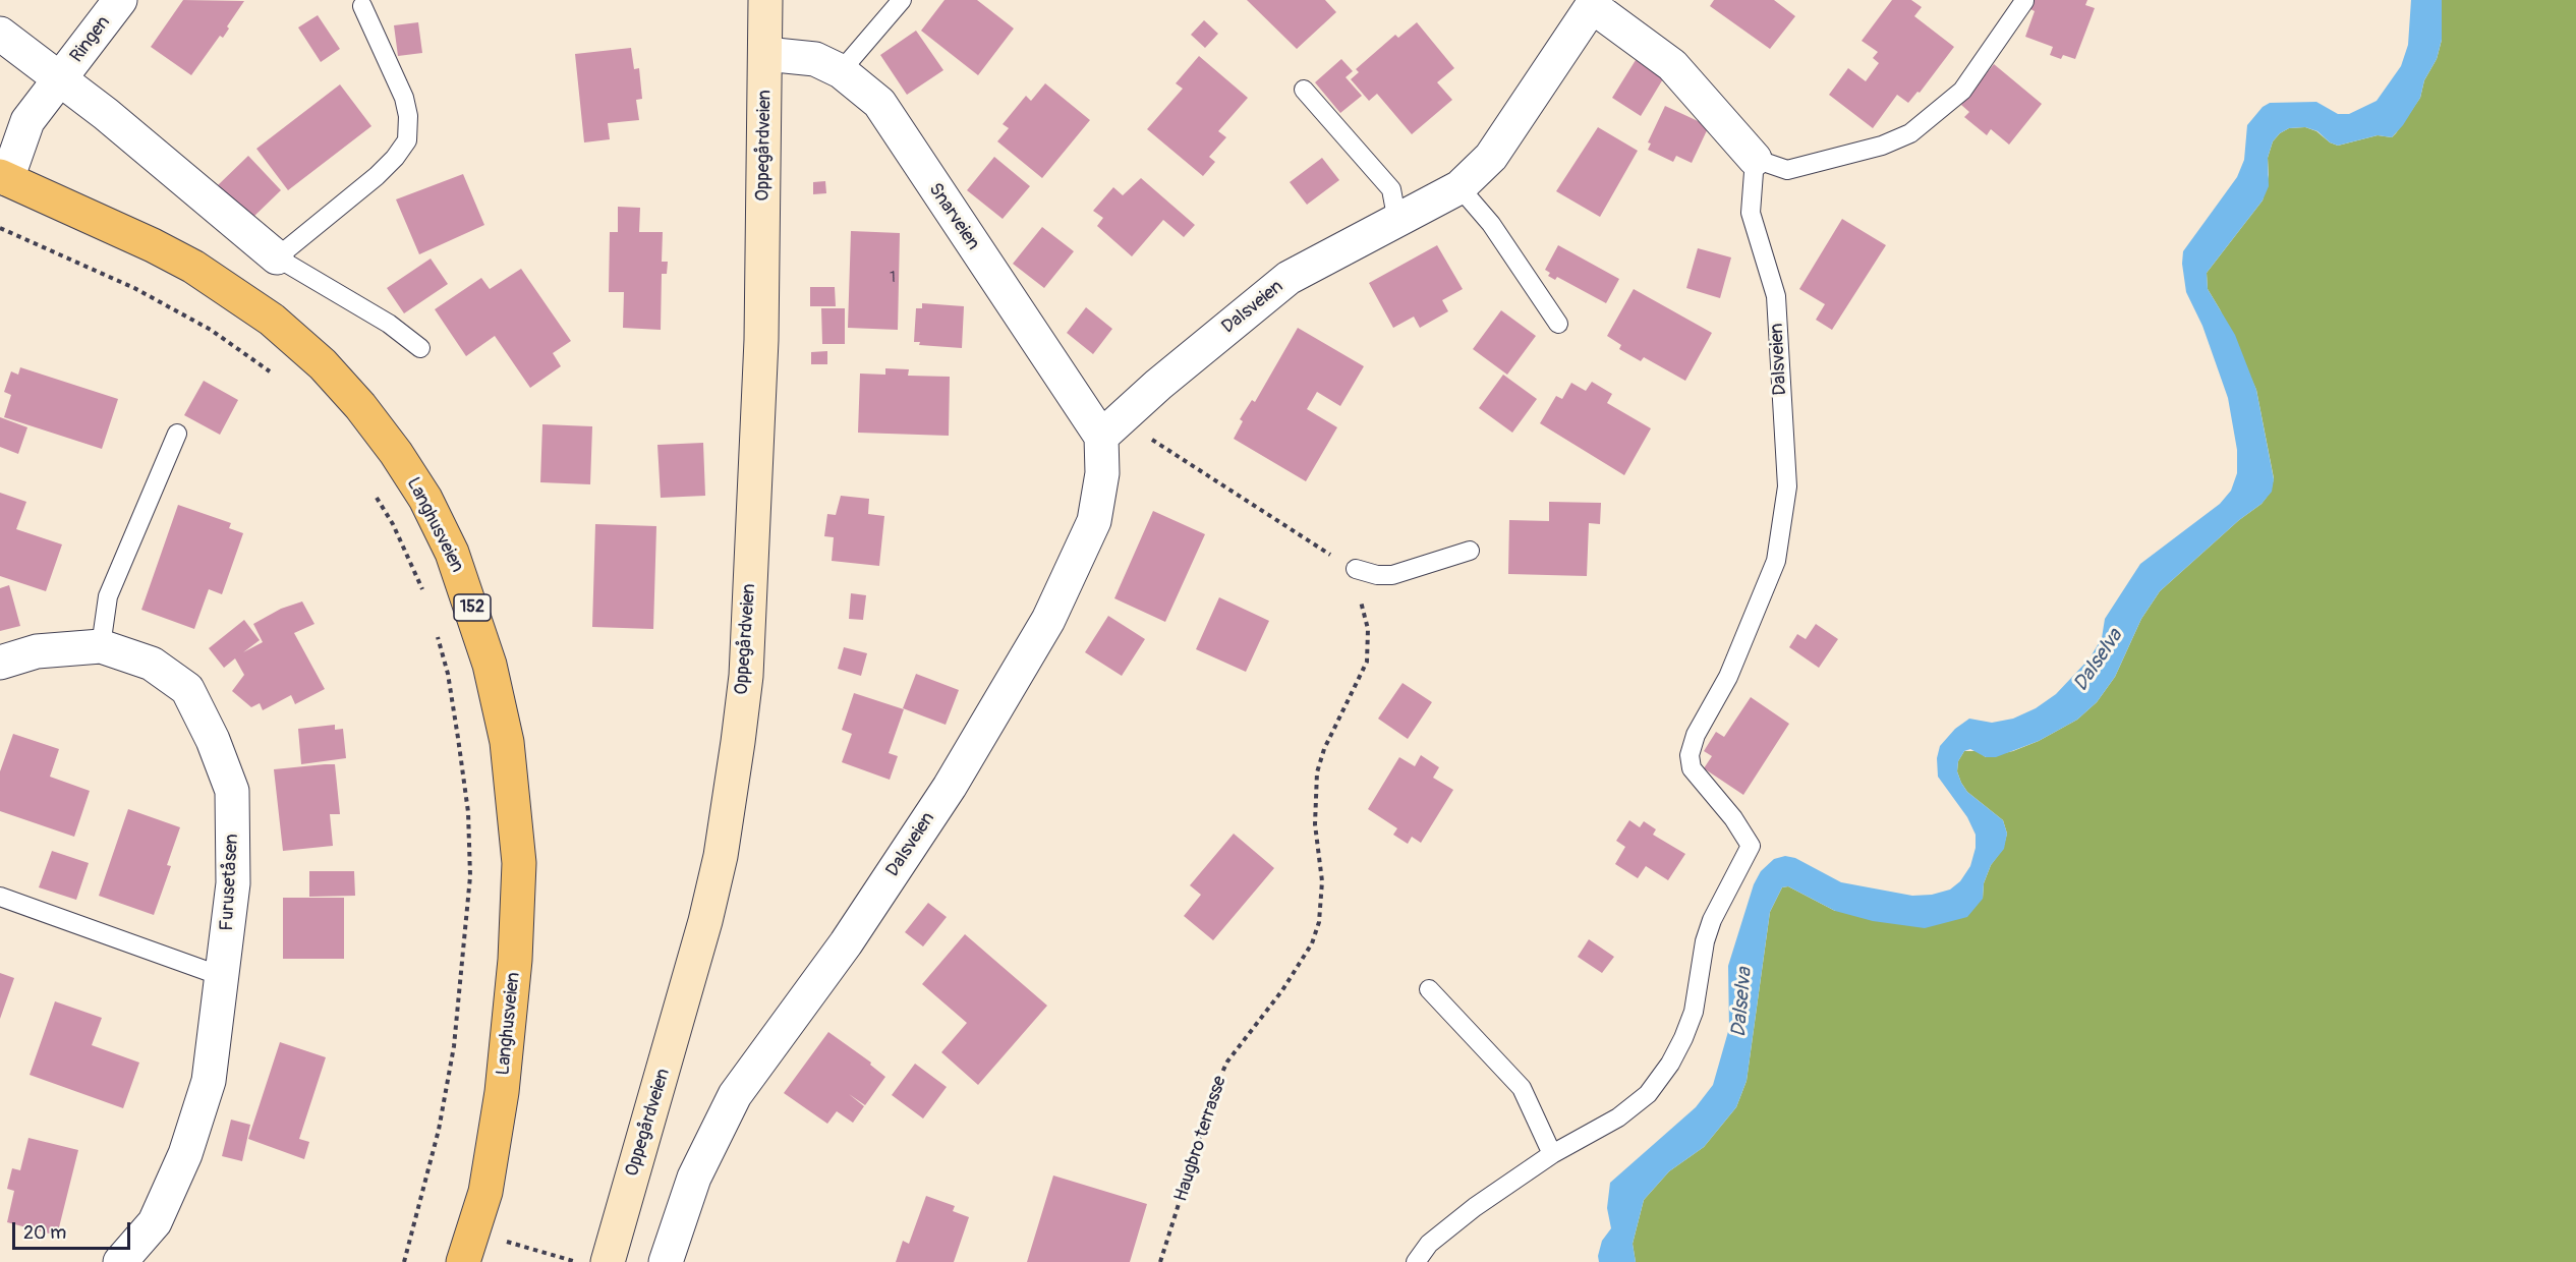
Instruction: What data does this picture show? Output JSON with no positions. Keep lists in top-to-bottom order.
{
  "streets": {
    "main road": ["Oppegårdveien", "Langhusveien", "152"],
    "street": [
      "Ringen",
      "Snarveien",
      "Dalsveien",
      "Furusetåsen"
    ],
    "path": ["Haugbro terrasse"]
  },
  "crossings": [
    ["Ringen", "Langhusveien"],
    ["Oppegårdveien", "Snarveien"],
    ["Snarveien", "Dalsveien"]
  ],
  "water": ["Dalselva"],
  "house_numbers": ["1"],
  "scale_bar": "20 m"
}
